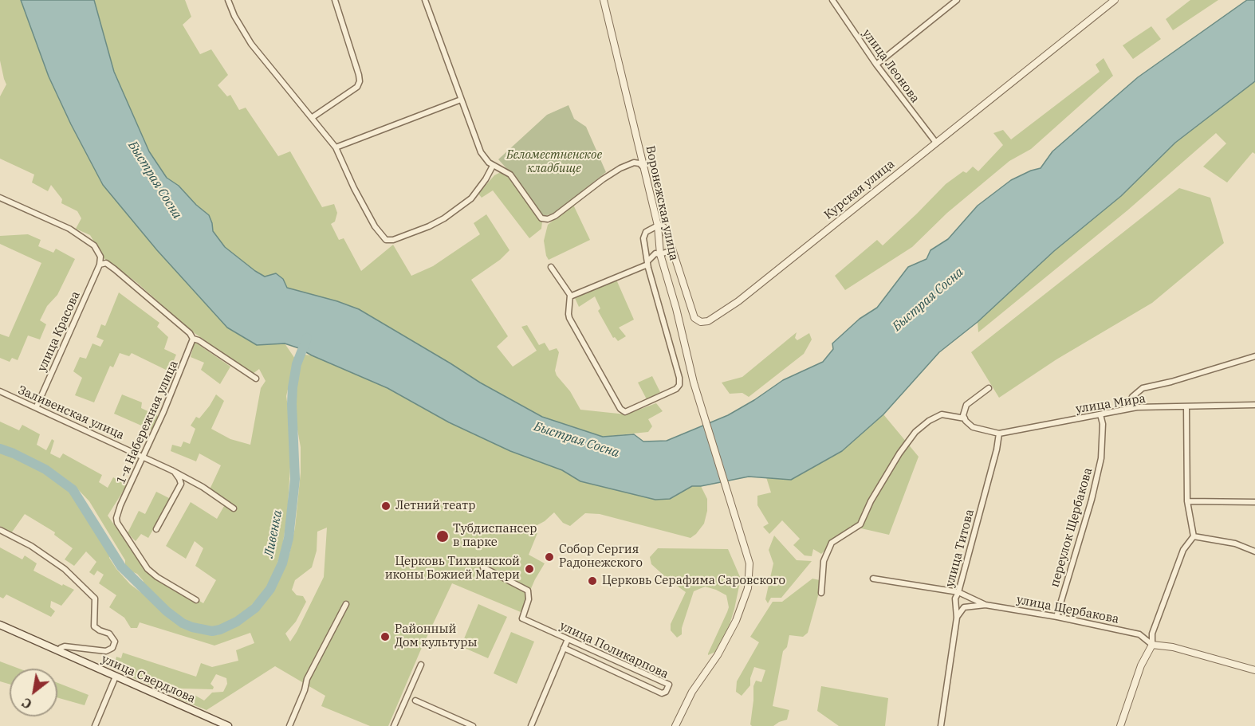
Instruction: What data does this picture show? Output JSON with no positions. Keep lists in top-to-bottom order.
{
  "streets": {
    "main road": ["улица Свердлова"],
    "street": [
      "улица Леонова",
      "Курская улица",
      "Воронежская улица",
      "улица Красова",
      "улица Мира",
      "Заливенская улица",
      "1-я Набережная улица",
      "переулок Щербакова",
      "улица Титова",
      "улица Щербакова",
      "улица Поликарпова"
    ]
  },
  "crossings": [
    ["улица Леонова", "Курская улица"],
    ["Курская улица", "Воронежская улица"],
    ["улица Красова", "Заливенская улица"],
    ["улица Мира", "переулок Щербакова"],
    ["улица Мира", "улица Титова"],
    ["Заливенская улица", "1-я Набережная улица"],
    ["переулок Щербакова", "улица Щербакова"],
    ["улица Титова", "улица Щербакова"]
  ],
  "water": ["Быстрая Сосна", "Ливенка"],
  "parks": ["Беломестненское кладбище"],
  "places": [
    "Летний театр",
    "Тубдиспансер в парке",
    "Собор Сергия Радонежского",
    "Церковь Тихвинской иконы Божией Матери",
    "Церковь Серафима Саровского",
    "Районный Дом культуры"
  ],
  "north": "bottom left"
}
